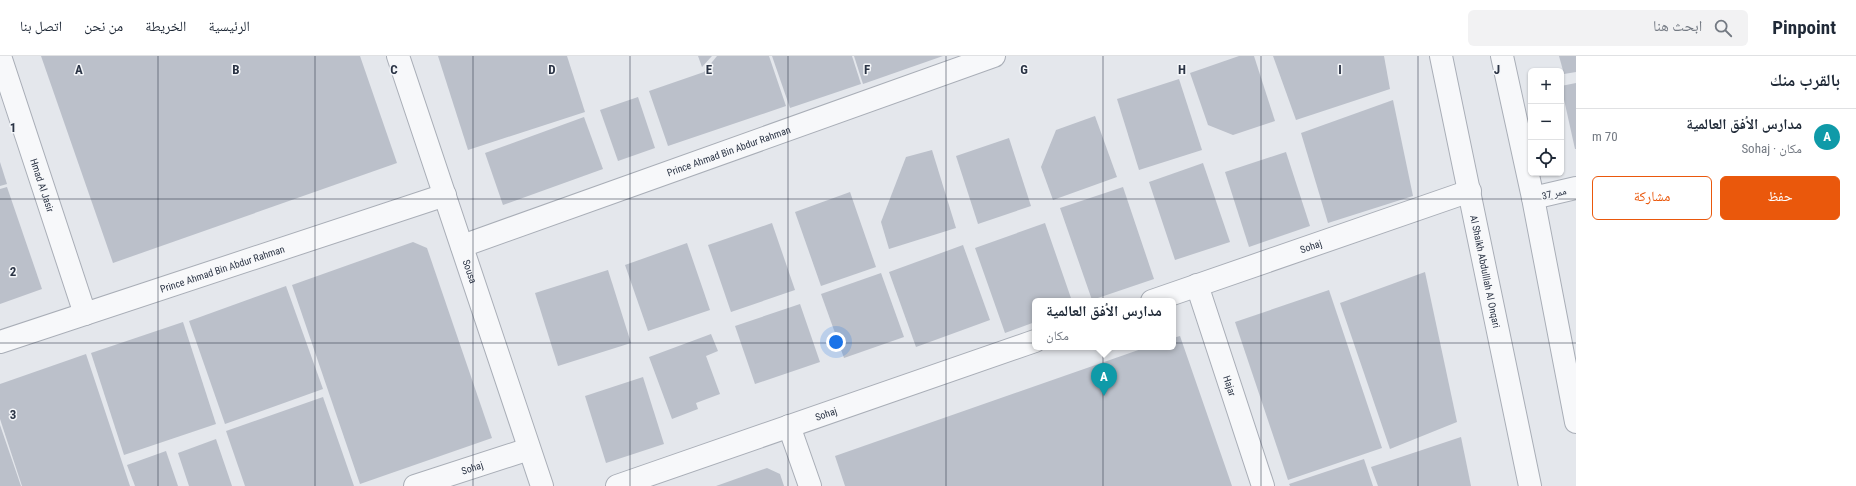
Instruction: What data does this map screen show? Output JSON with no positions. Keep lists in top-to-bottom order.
{
  "streets": {
    "street": [
      "Prince Ahmad Bin Abdur Rahman",
      "Hmad Al Jasir",
      "ممر 37",
      "Sohaj",
      "Sousa",
      "Al Shaikh Abdulllah Al Onqari",
      "Hajar"
    ]
  },
  "crossings": [
    ["Prince Ahmad Bin Abdur Rahman", "Hmad Al Jasir"],
    ["Prince Ahmad Bin Abdur Rahman", "Sousa"],
    ["Sohaj", "Sousa"],
    ["Sohaj", "Al Shaikh Abdulllah Al Onqari"],
    ["Sohaj", "Hajar"]
  ],
  "page": {
    "header": "Pinpoint",
    "search": "ابحث هنا",
    "nav": [
      "الرئيسية",
      "الخريطة",
      "من نحن",
      "اتصل بنا"
    ],
    "heading": "بالقرب منك",
    "map_buttons": ["+", "−"],
    "list": [
      {
        "mark": "A",
        "name": "مدارس الأفق العالمية",
        "note": "مكان · Sohaj",
        "value": "70 m"
      }
    ],
    "buttons": ["حفظ", "مشاركة"],
    "popup": ["مدارس الأفق العالمية", "مكان"],
    "pins": "A"
  },
  "grid": {
    "columns": [
      "A",
      "B",
      "C",
      "D",
      "E",
      "F",
      "G",
      "H",
      "I",
      "J"
    ],
    "rows": ["1", "2", "3"]
  }
}
